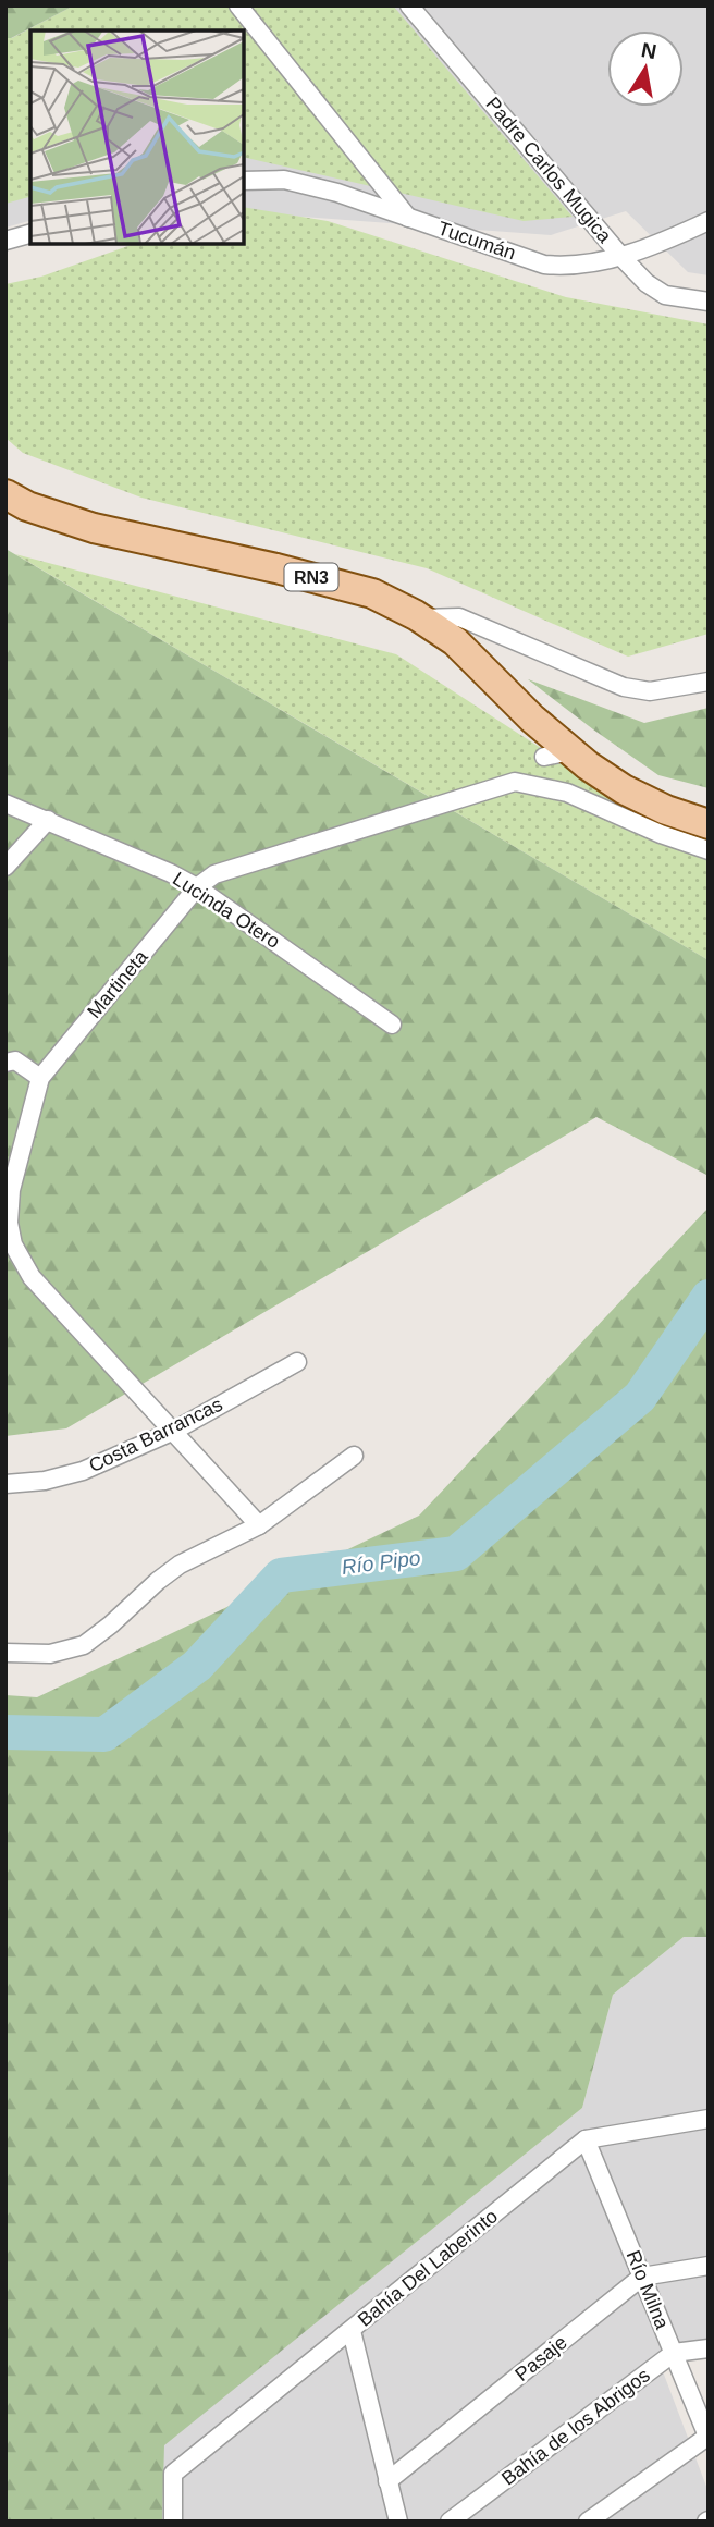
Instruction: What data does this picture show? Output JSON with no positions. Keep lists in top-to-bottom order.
{
  "streets": {
    "main road": ["RN3"],
    "street": [
      "Padre Carlos Mugica",
      "Tucumán",
      "Lucinda Otero",
      "Martineta",
      "Costa Barrancas",
      "Bahía Del Laberinto",
      "Río Milna",
      "Pasaje",
      "Bahía de los Abrigos"
    ]
  },
  "crossings": [
    ["Padre Carlos Mugica", "Tucumán"],
    ["Lucinda Otero", "Martineta"],
    ["Martineta", "Costa Barrancas"],
    ["Bahía Del Laberinto", "Río Milna"],
    ["Río Milna", "Pasaje"],
    ["Río Milna", "Bahía de los Abrigos"]
  ],
  "water": ["Río Pipo"],
  "north": "top"
}
